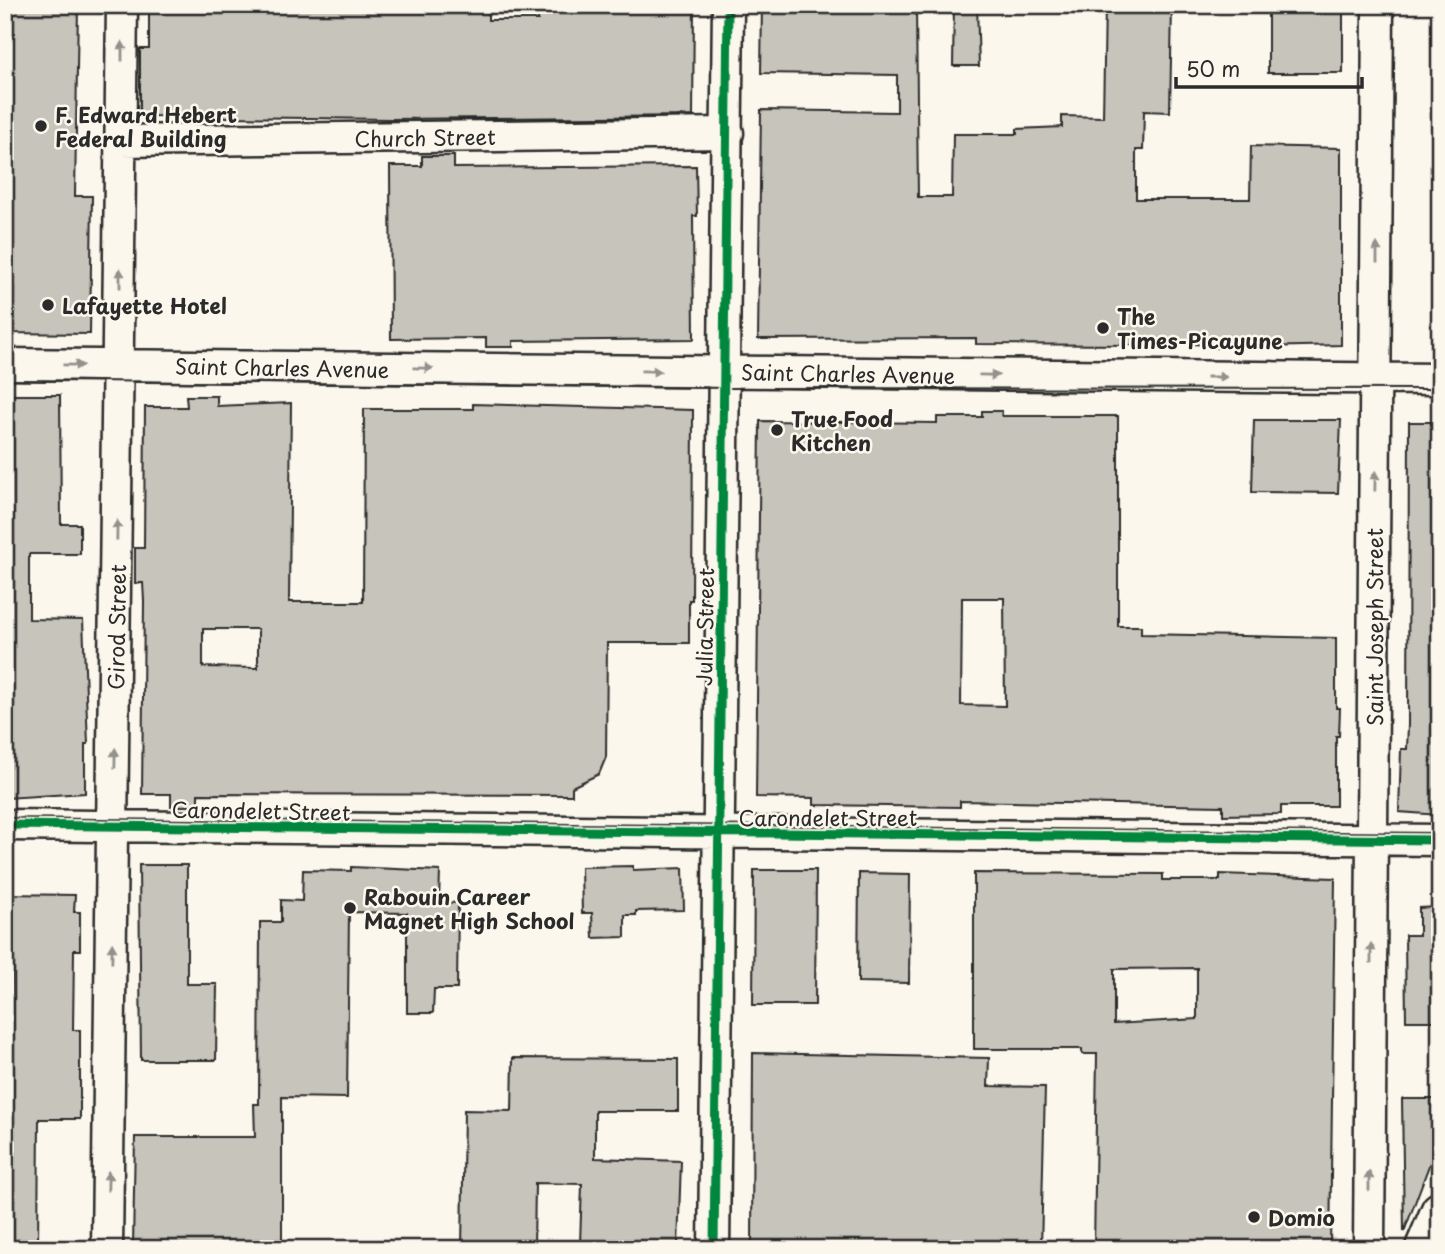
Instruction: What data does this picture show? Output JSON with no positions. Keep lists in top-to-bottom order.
{
  "streets": {
    "street": [
      "Church Street",
      "Saint Charles Avenue",
      "Girod Street",
      "Julia Street",
      "Saint Joseph Street",
      "Carondelet Street"
    ]
  },
  "crossings": [
    ["Church Street", "Girod Street"],
    ["Church Street", "Julia Street"],
    ["Saint Charles Avenue", "Girod Street"],
    ["Saint Charles Avenue", "Julia Street"],
    ["Saint Charles Avenue", "Saint Joseph Street"],
    ["Girod Street", "Carondelet Street"],
    ["Julia Street", "Carondelet Street"],
    ["Saint Joseph Street", "Carondelet Street"]
  ],
  "one_way": ["Saint Charles Avenue", "Girod Street", "Saint Joseph Street"],
  "places": [
    "F. Edward Hebert Federal Building",
    "Lafayette Hotel",
    "The Times-Picayune",
    "True Food Kitchen",
    "Rabouin Career Magnet High School",
    "Domio"
  ],
  "scale_bar": "50 m"
}
